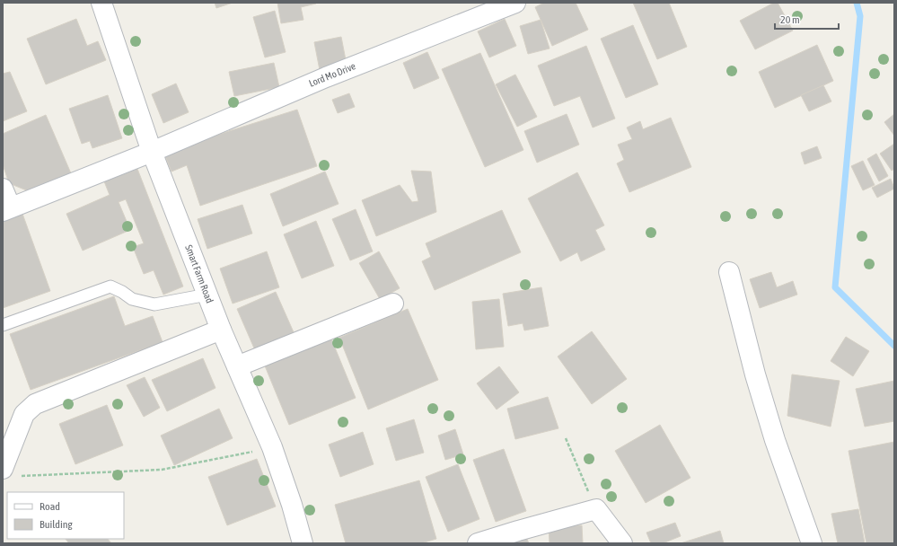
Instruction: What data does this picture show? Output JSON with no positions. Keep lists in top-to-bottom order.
{
  "streets": {
    "street": ["Lord Mo Drive", "Smart Farm Road"]
  },
  "crossings": [
    ["Lord Mo Drive", "Smart Farm Road"]
  ],
  "legend": ["Road", "Building"],
  "scale_bar": "20 m"
}
